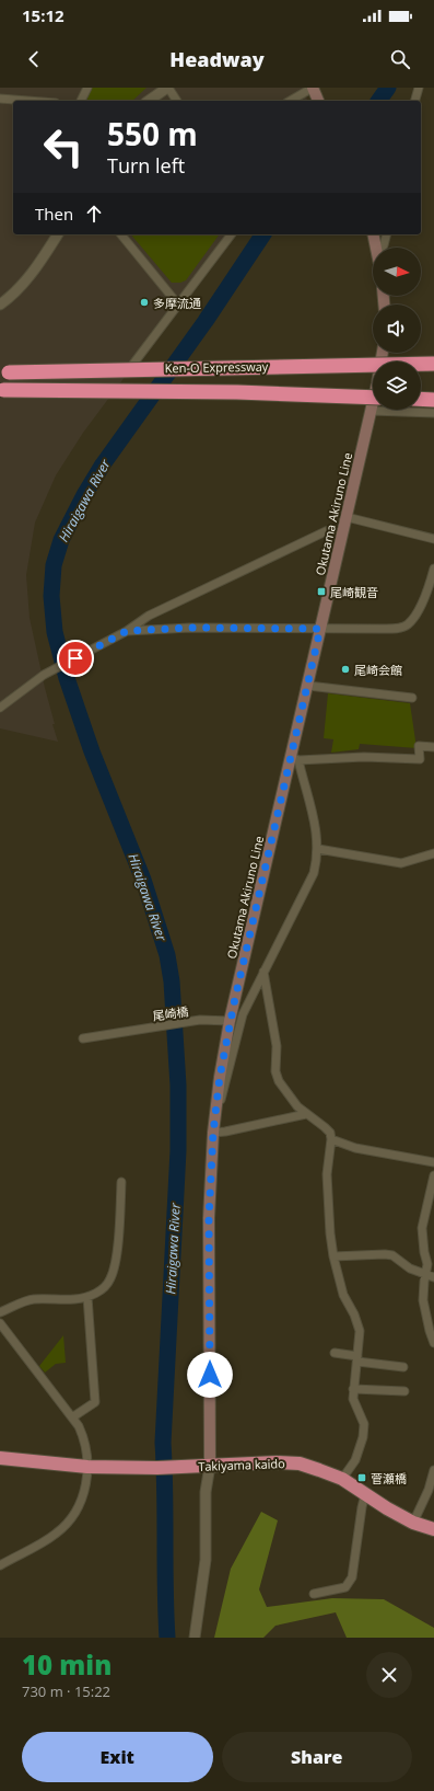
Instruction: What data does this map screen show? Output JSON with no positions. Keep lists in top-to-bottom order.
{
  "streets": {
    "highway": ["Ken-O Expressway", "Takiyama kaido"],
    "main road": ["Okutama Akiruno Line"],
    "street": ["尾崎橋"]
  },
  "crossings": [
    ["Okutama Akiruno Line", "尾崎橋"],
    ["Okutama Akiruno Line", "Takiyama kaido"]
  ],
  "water": ["Hiraigawa River"],
  "places": {
    "other": ["多摩流通", "尾崎会館"],
    "transit": ["尾崎観音", "菅瀬橋"]
  },
  "north": "right",
  "page": {
    "status": "15:12",
    "header": "Headway",
    "turn": ["550 m", "Turn left"],
    "then": "Then",
    "heading": ["10 min", "730 m · 15:22"],
    "buttons": ["Exit", "Share"]
  }
}
